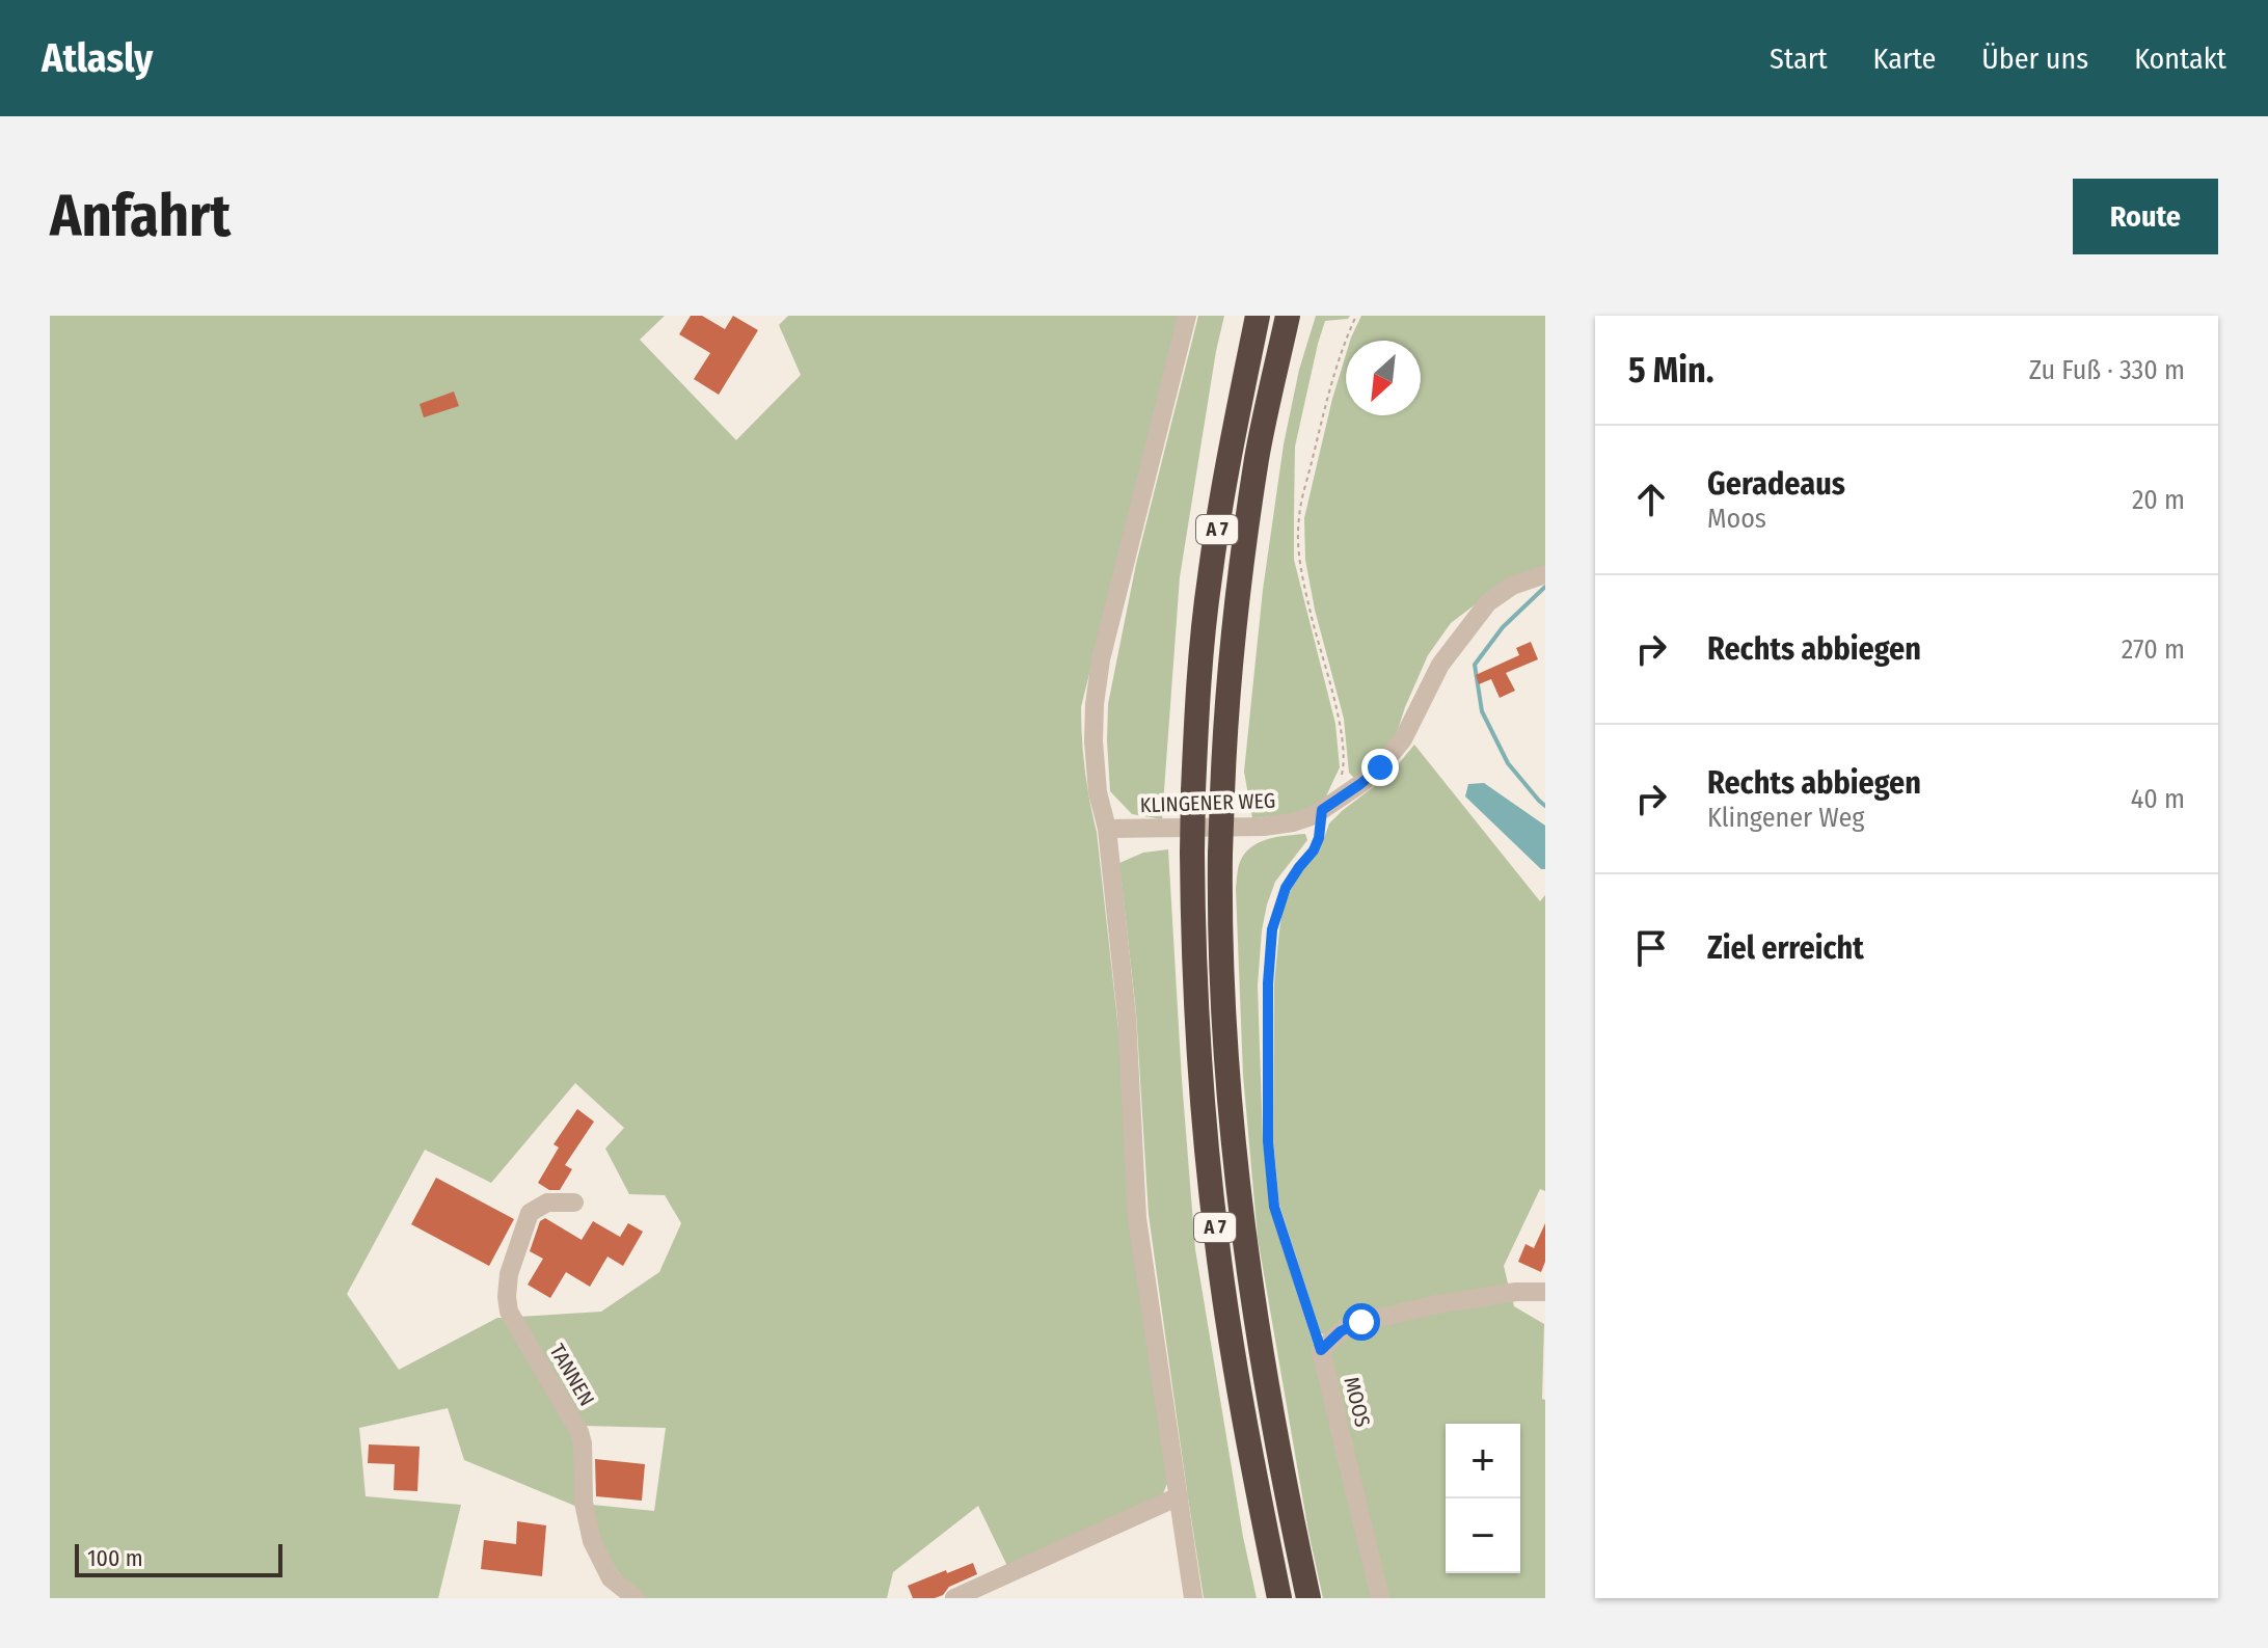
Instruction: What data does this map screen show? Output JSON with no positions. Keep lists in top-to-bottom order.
{
  "streets": {
    "highway": ["A 7"],
    "street": ["KLINGENER WEG", "TANNEN", "MOOS"]
  },
  "scale_bar": "100 m",
  "north": "bottom left",
  "page": {
    "header": "Atlasly",
    "nav": [
      "Start",
      "Karte",
      "Über uns",
      "Kontakt"
    ],
    "buttons": "Route",
    "title": "Anfahrt",
    "heading": ["5 Min.", "Zu Fuß · 330 m"],
    "list": [
      ["Geradeaus", "Moos", "20 m"],
      ["Rechts abbiegen", "270 m"],
      ["Rechts abbiegen", "Klingener Weg", "40 m"],
      "Ziel erreicht"
    ],
    "map_buttons": ["+", "−"],
    "scale": "100 m"
  }
}
